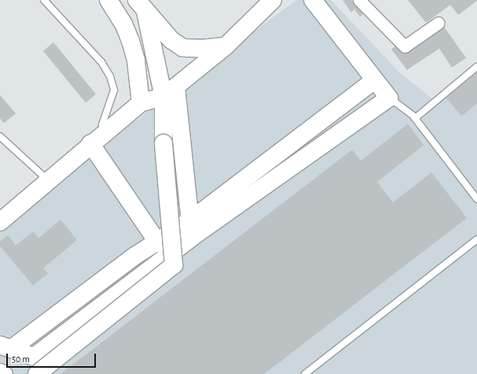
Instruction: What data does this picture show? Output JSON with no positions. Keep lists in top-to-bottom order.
{
  "scale_bar": "50 m"
}
